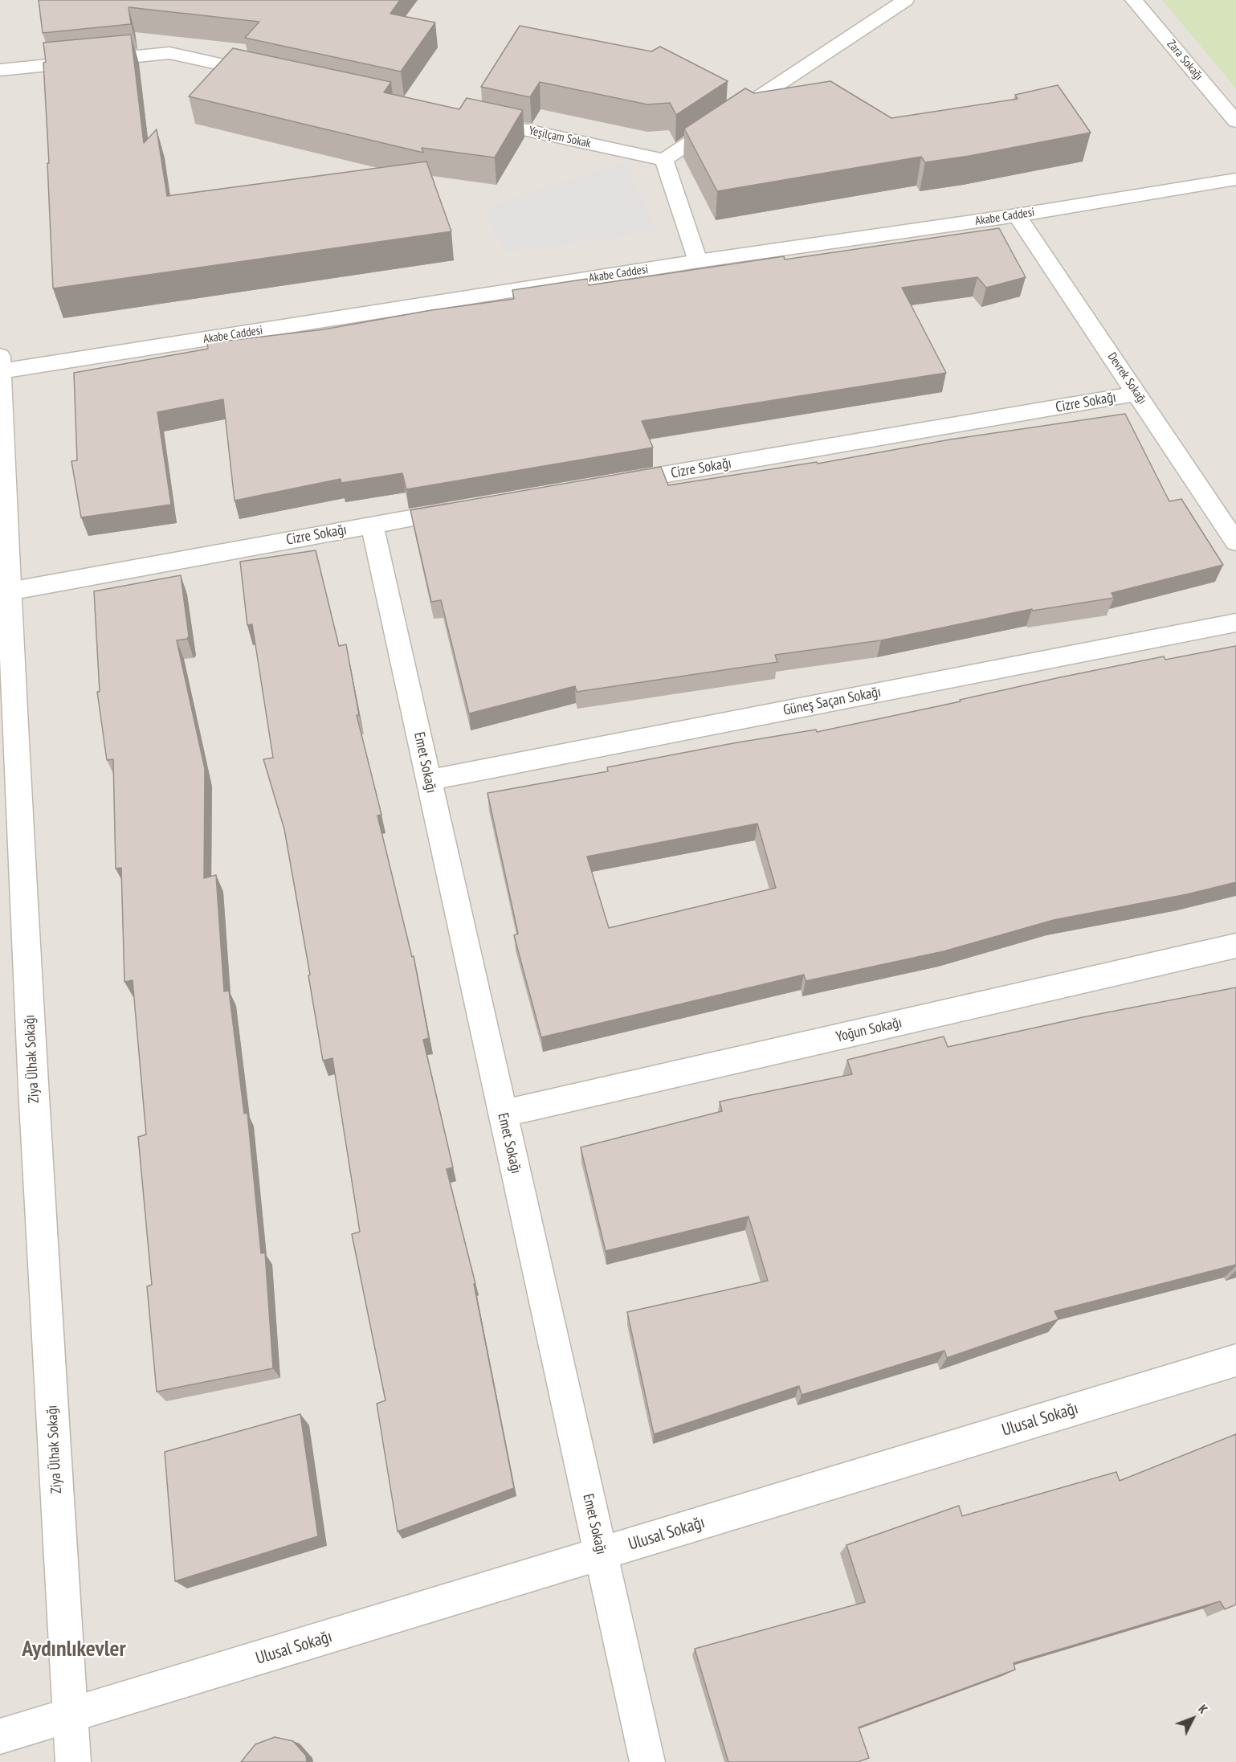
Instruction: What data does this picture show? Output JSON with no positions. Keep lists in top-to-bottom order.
{
  "streets": {
    "street": [
      "Zara Sokağı",
      "Yeşilçam Sokak",
      "Akabe Caddesi",
      "Devrek Sokağı",
      "Cizre Sokağı",
      "Güneş Saçan Sokağı",
      "Emet Sokağı",
      "Yoğun Sokağı",
      "Ziya Ülhak Sokağı",
      "Ulusal Sokağı"
    ]
  },
  "crossings": [
    ["Akabe Caddesi", "Devrek Sokağı"],
    ["Akabe Caddesi", "Ziya Ülhak Sokağı"],
    ["Devrek Sokağı", "Cizre Sokağı"],
    ["Cizre Sokağı", "Emet Sokağı"],
    ["Cizre Sokağı", "Ziya Ülhak Sokağı"],
    ["Güneş Saçan Sokağı", "Emet Sokağı"],
    ["Emet Sokağı", "Yoğun Sokağı"],
    ["Emet Sokağı", "Ulusal Sokağı"],
    ["Ziya Ülhak Sokağı", "Ulusal Sokağı"]
  ],
  "districts": ["Aydınlıkevler"],
  "north": "top right"
}
